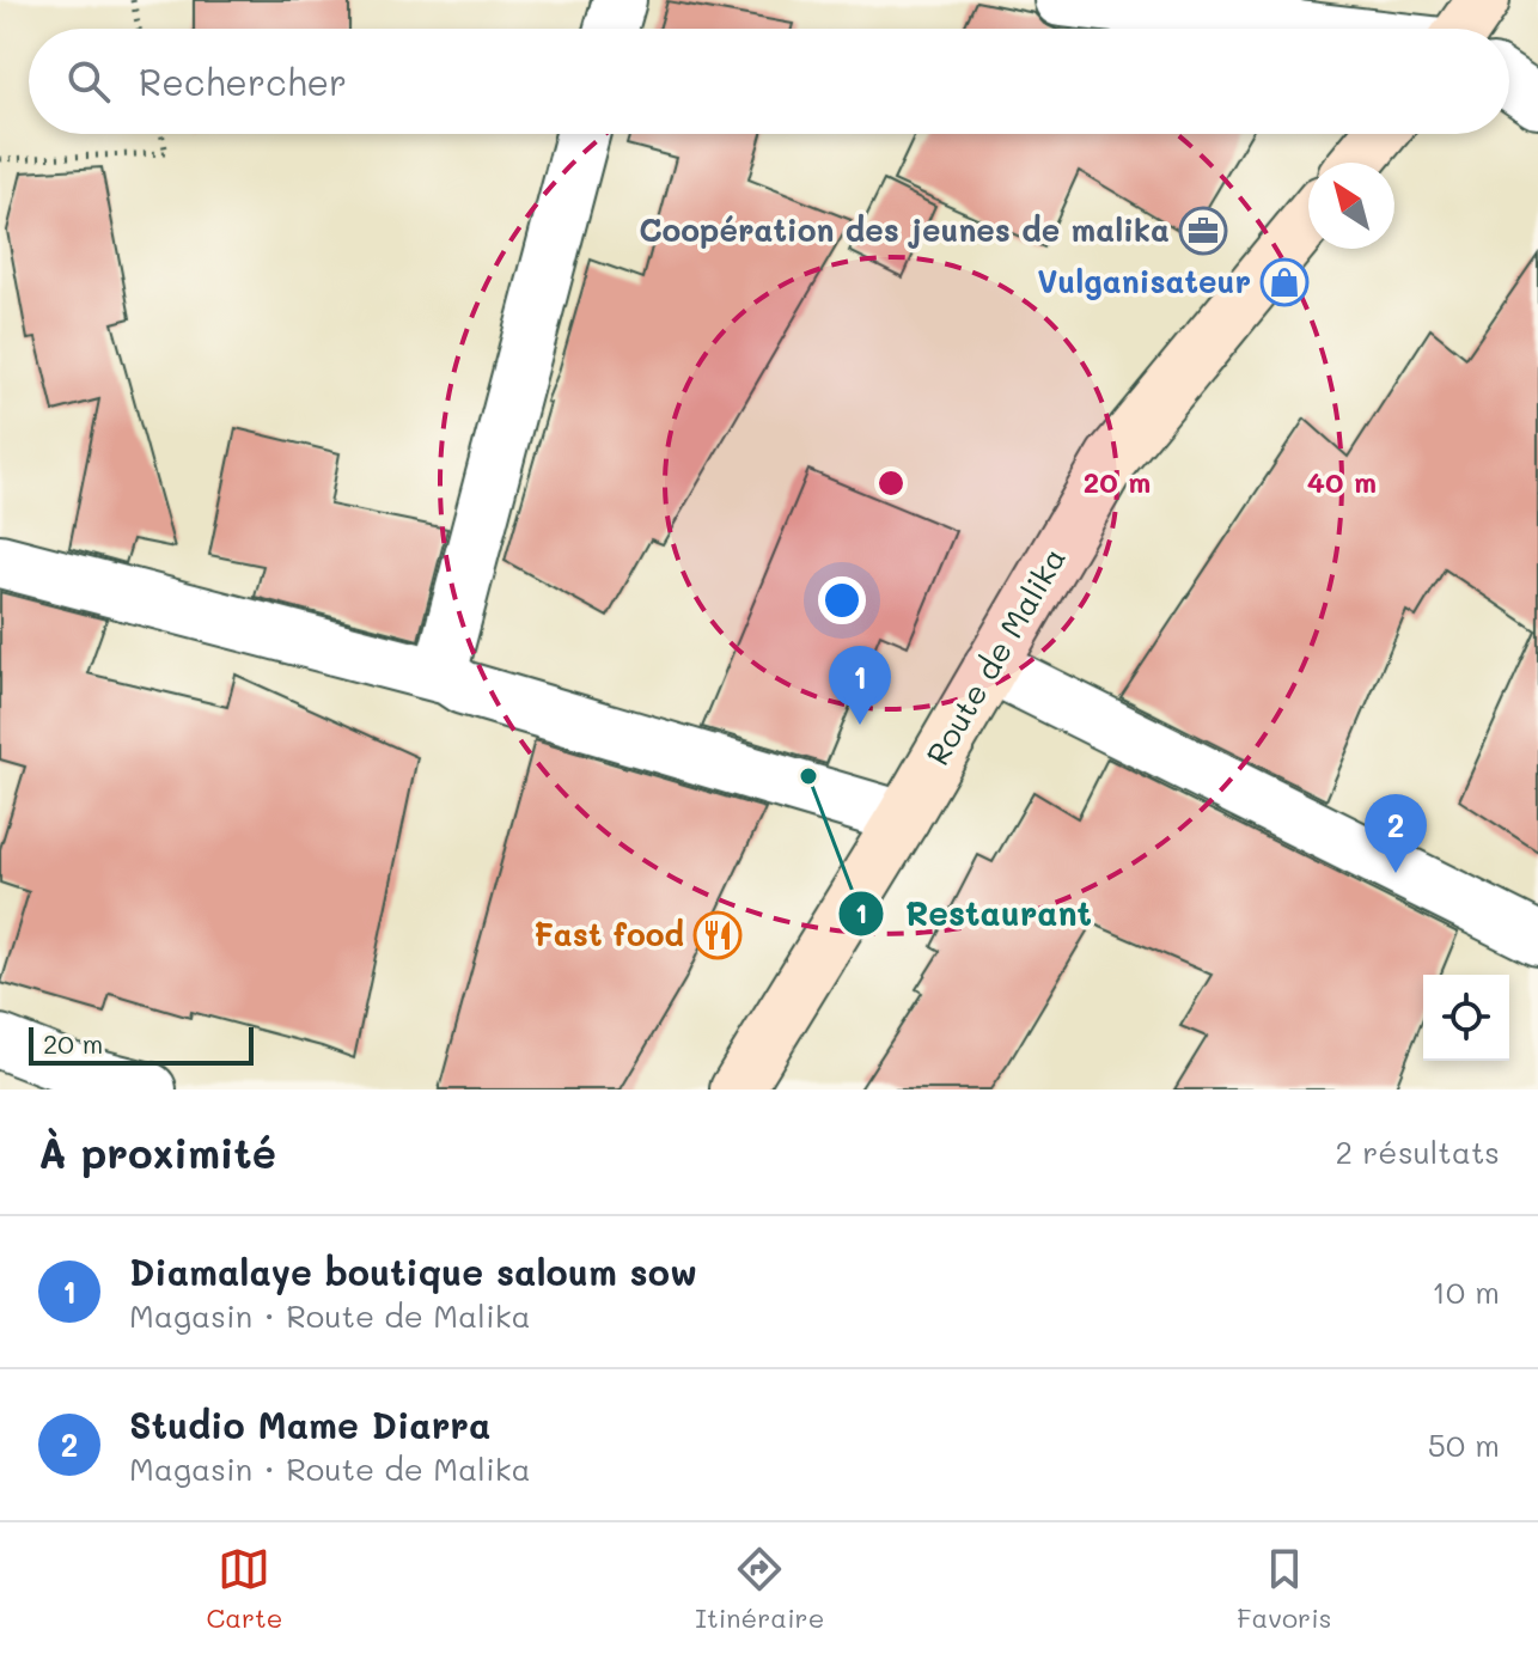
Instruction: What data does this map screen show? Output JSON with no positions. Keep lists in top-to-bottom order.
{
  "streets": {
    "main road": ["Route de Malika"]
  },
  "places": {
    "office": ["Coopération des jeunes de malika"],
    "shop": ["Vulganisateur"],
    "other": ["Restaurant"],
    "restaurant": ["Fast food"]
  },
  "scale_bar": "20 m",
  "north": "top left",
  "page": {
    "search": "Rechercher",
    "pins": ["1", "2"],
    "scale": "20 m",
    "heading": ["À proximité", "2 résultats"],
    "list": [
      {
        "mark": "1",
        "name": "Diamalaye boutique saloum sow",
        "note": "Magasin · Route de Malika",
        "value": "10 m"
      },
      {
        "mark": "2",
        "name": "Studio Mame Diarra",
        "note": "Magasin · Route de Malika",
        "value": "50 m"
      }
    ],
    "nav": ["Carte", "Itinéraire", "Favoris"]
  },
  "rings": ["20 m", "40 m"]
}
